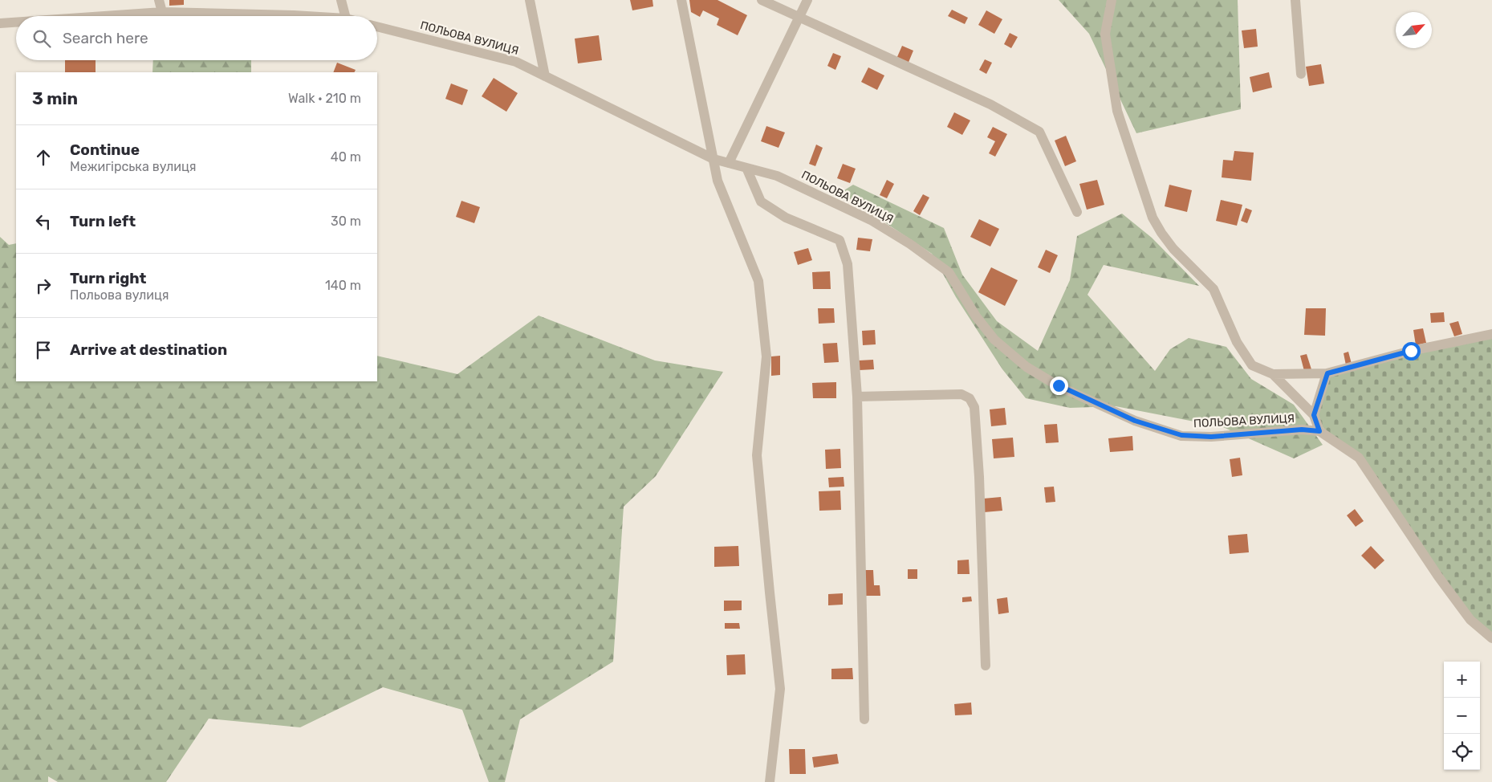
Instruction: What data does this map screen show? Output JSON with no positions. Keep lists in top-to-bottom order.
{
  "streets": {
    "street": ["ПОЛЬОВА ВУЛИЦЯ"]
  },
  "north": "top right",
  "page": {
    "search": "Search here",
    "heading": ["3 min", "Walk · 210 m"],
    "list": [
      ["Continue", "Межигірська вулиця", "40 m"],
      ["Turn left", "30 m"],
      ["Turn right", "Польова вулиця", "140 m"],
      "Arrive at destination"
    ],
    "map_buttons": ["+", "−"]
  }
}
